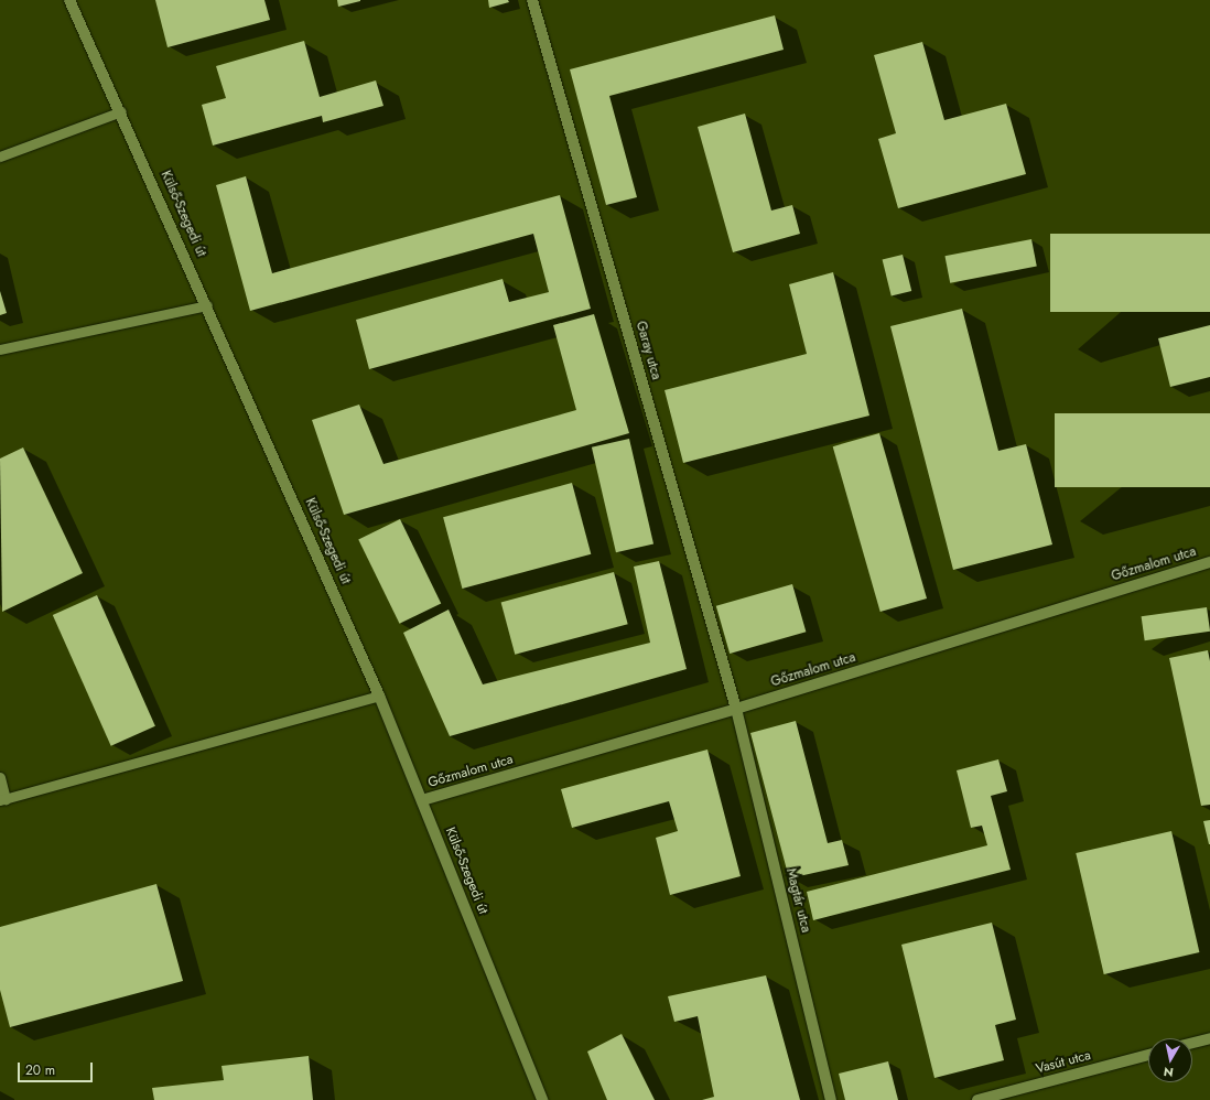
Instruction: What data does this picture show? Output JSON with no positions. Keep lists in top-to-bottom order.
{
  "streets": {
    "street": [
      "Külső-Szegedi út",
      "Garay utca",
      "Gőzmalom utca",
      "Magtár utca",
      "Vasút utca"
    ]
  },
  "crossings": [
    ["Külső-Szegedi út", "Gőzmalom utca"],
    ["Garay utca", "Gőzmalom utca"],
    ["Garay utca", "Magtár utca"],
    ["Gőzmalom utca", "Magtár utca"]
  ],
  "scale_bar": "20 m",
  "north": "bottom"
}
